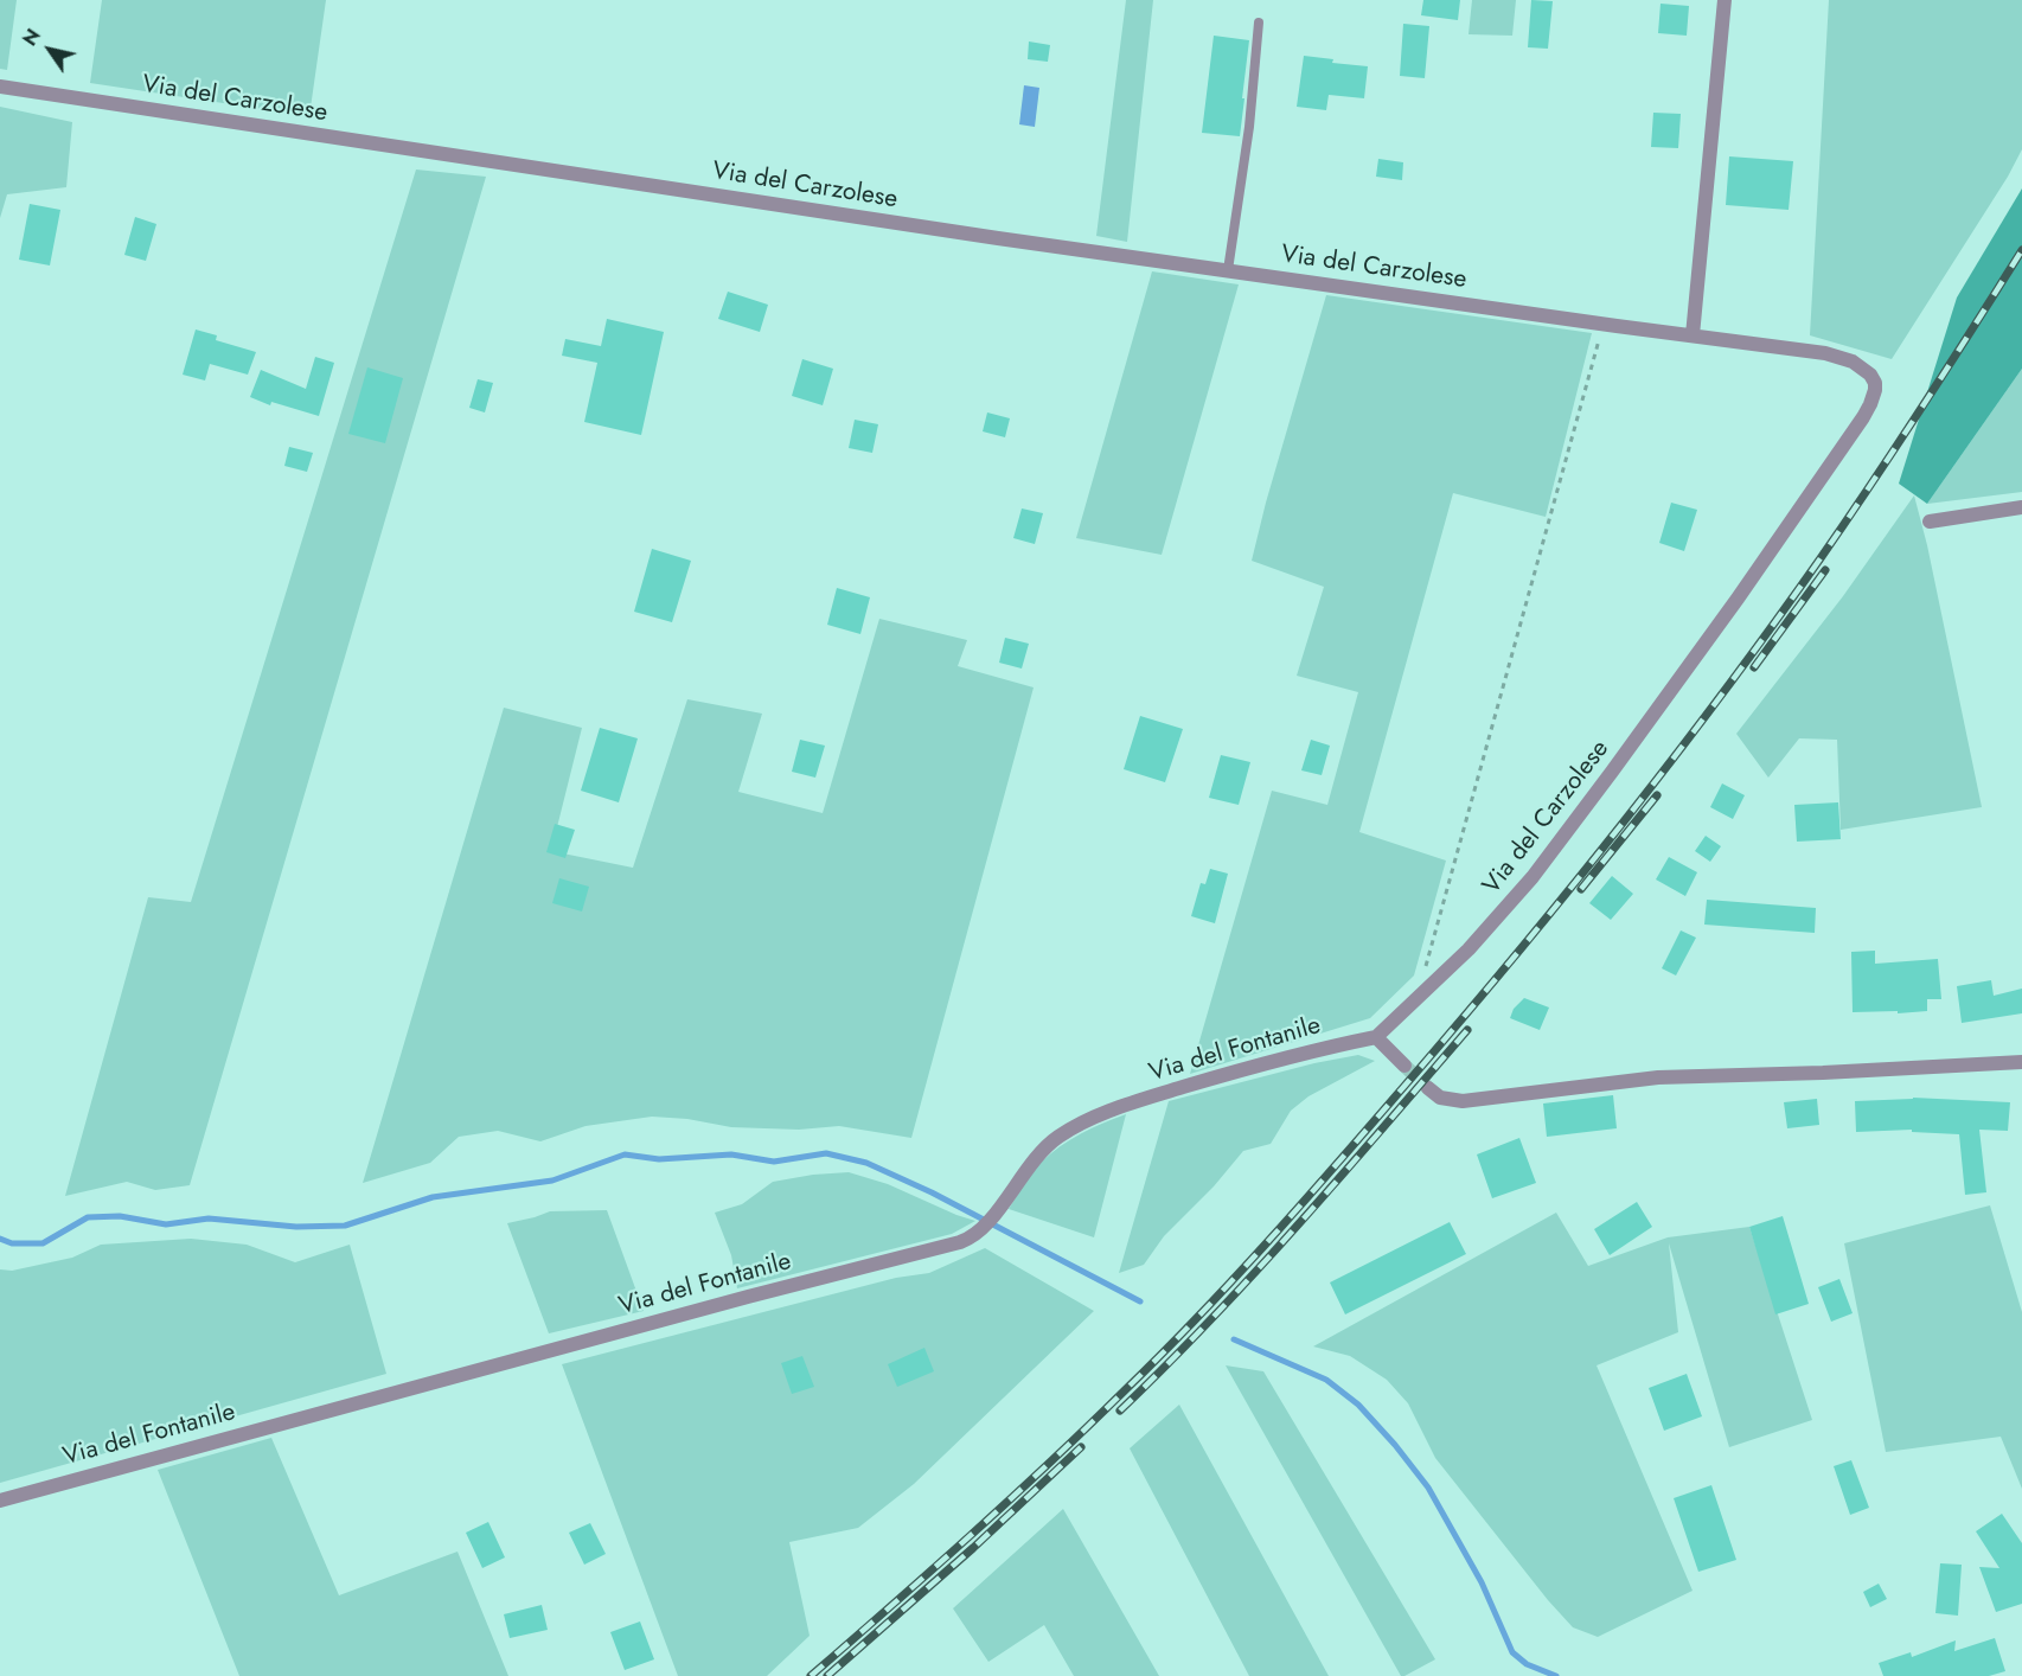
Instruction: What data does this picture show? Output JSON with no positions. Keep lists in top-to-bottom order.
{
  "streets": {
    "street": ["Via del Carzolese", "Via del Fontanile"]
  },
  "crossings": [
    ["Via del Carzolese", "Via del Fontanile"]
  ],
  "north": "top left"
}
